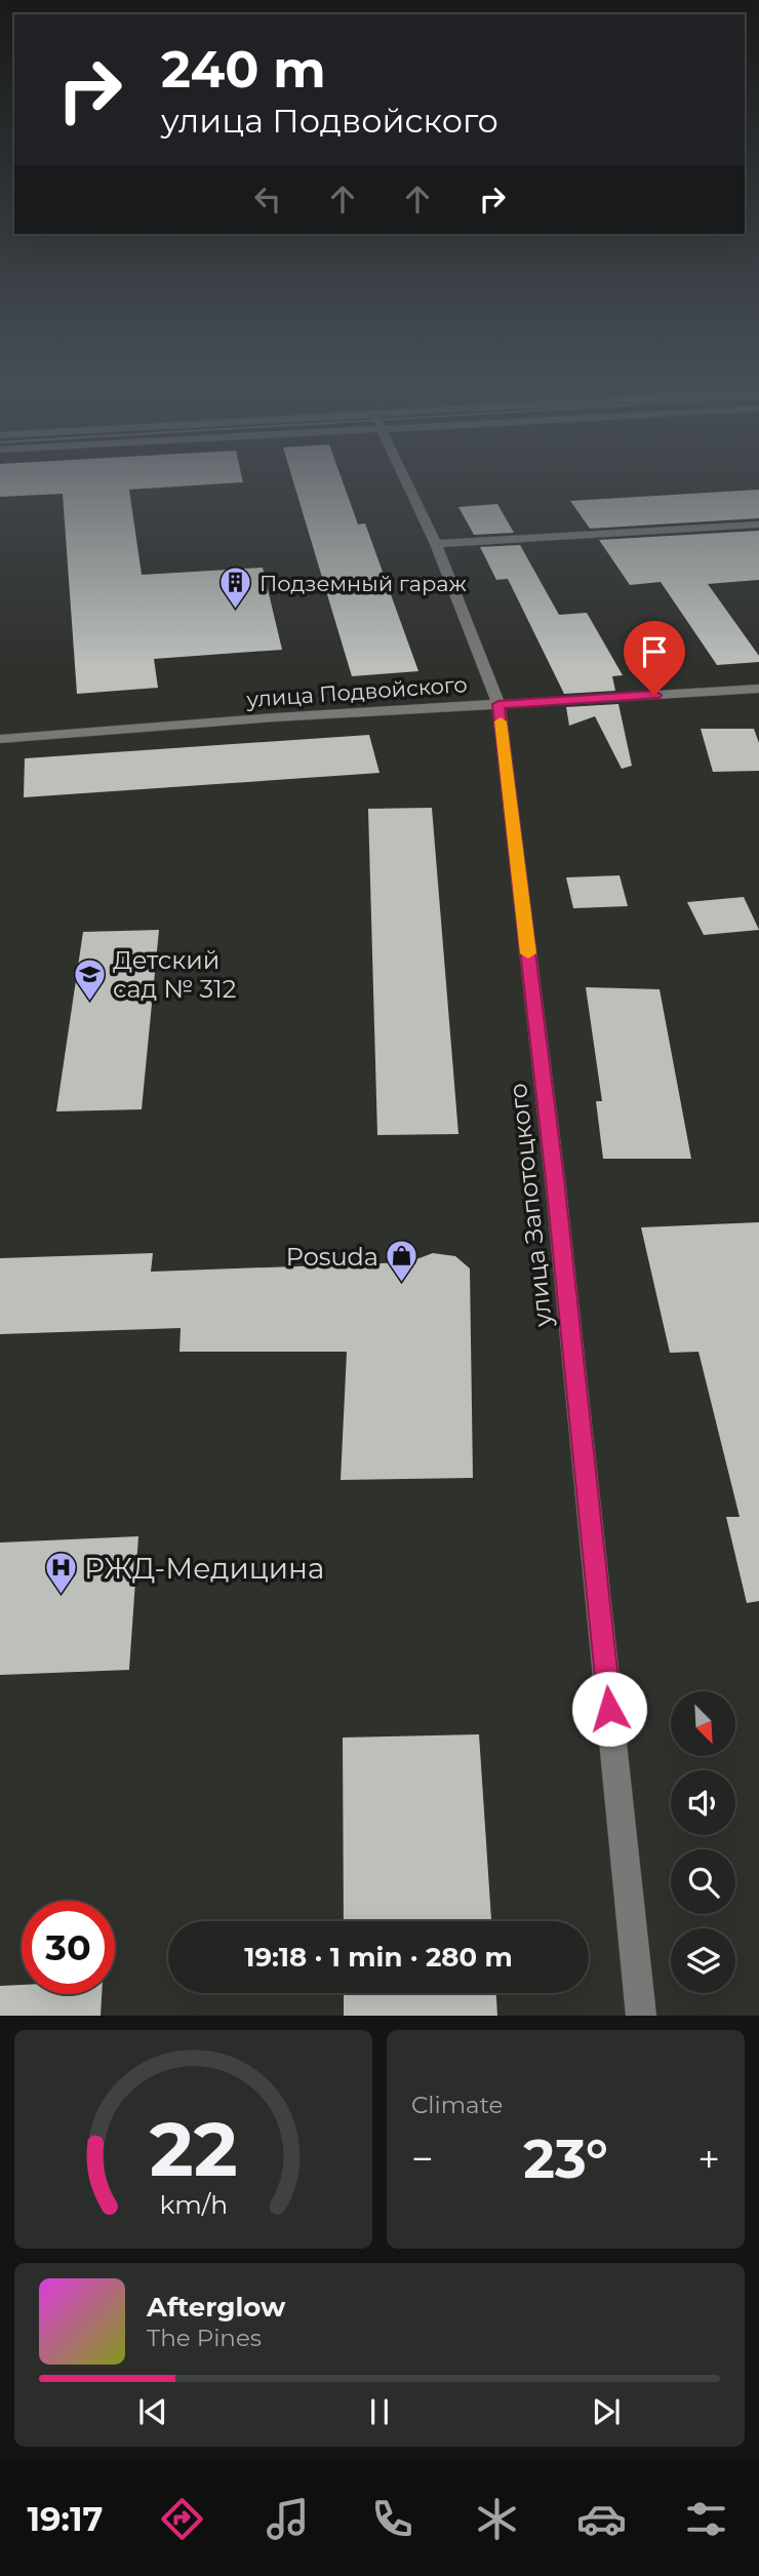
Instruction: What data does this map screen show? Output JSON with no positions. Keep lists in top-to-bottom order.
{
  "streets": {
    "street": ["улица Подвойского", "улица Запотоцкого"]
  },
  "crossings": [
    ["улица Подвойского", "улица Запотоцкого"]
  ],
  "places": {
    "building": ["Подземный гараж"],
    "school or university": ["Детский сад № 312"],
    "shop": ["Posuda"],
    "hospital": ["РЖД-Медицина"]
  },
  "north": "bottom right",
  "page": {
    "turn": ["240 m", "улица Подвойского"],
    "limit": "30",
    "trip": "19:18 · 1 min · 280 m",
    "tile": "Climate",
    "heat": ["−", "23°", "+"],
    "song": ["Afterglow", "The Pines"],
    "tabs": "19:17",
    "gauge": ["22", "km/h"]
  }
}
